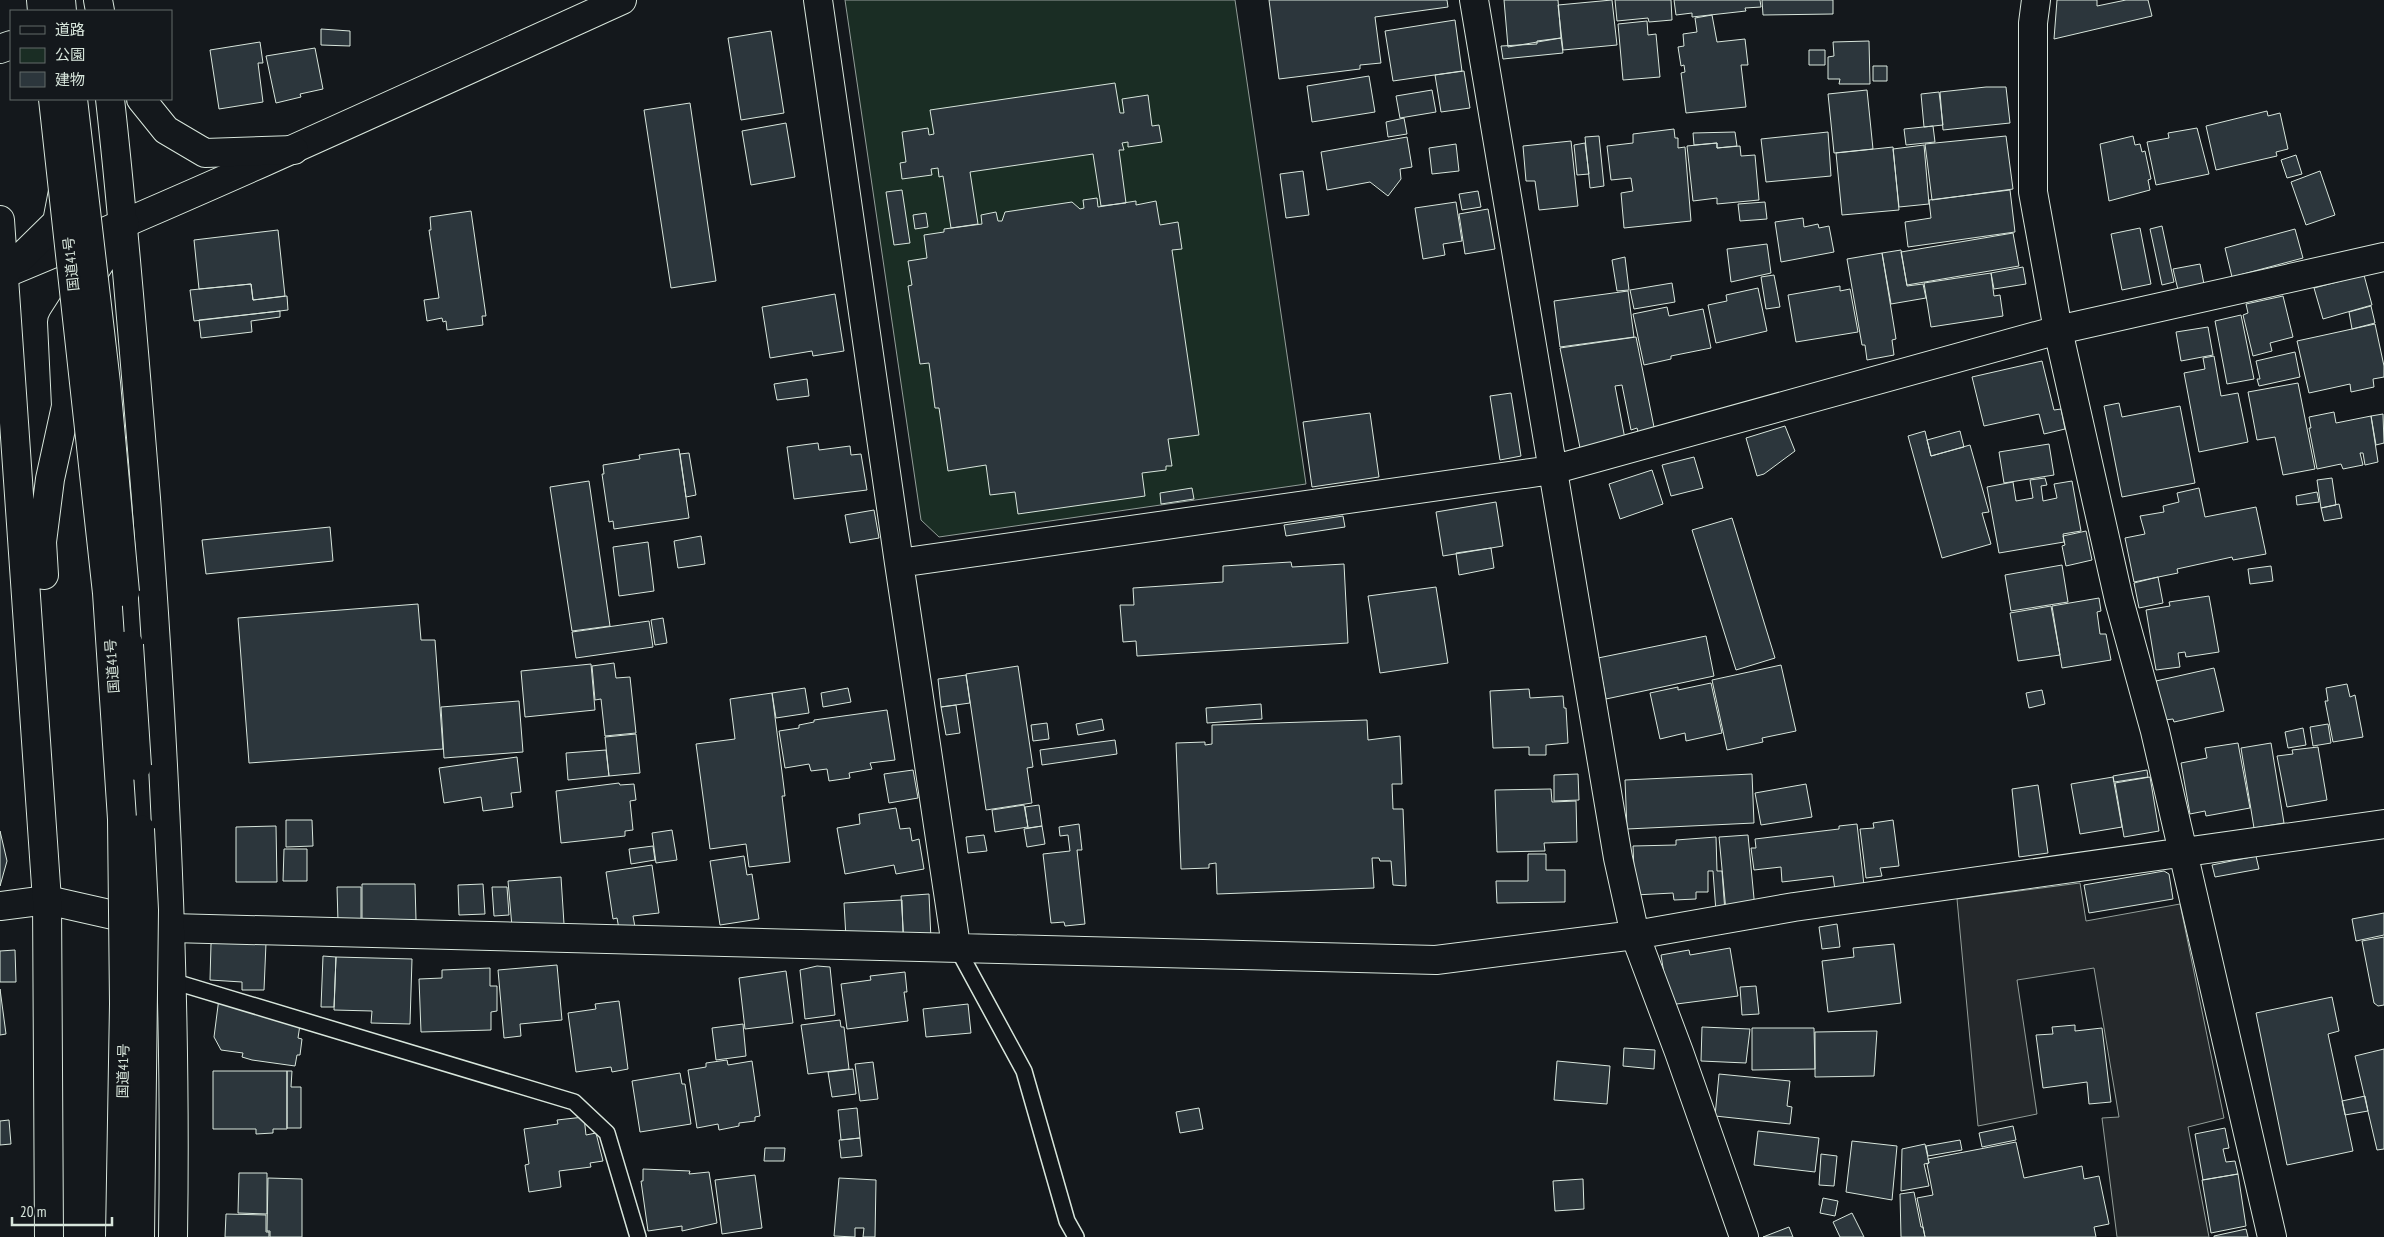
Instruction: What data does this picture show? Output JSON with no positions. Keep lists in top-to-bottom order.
{
  "streets": {
    "main road": ["国道41号"]
  },
  "legend": ["道路", "公園", "建物"],
  "scale_bar": "20 m"
}
